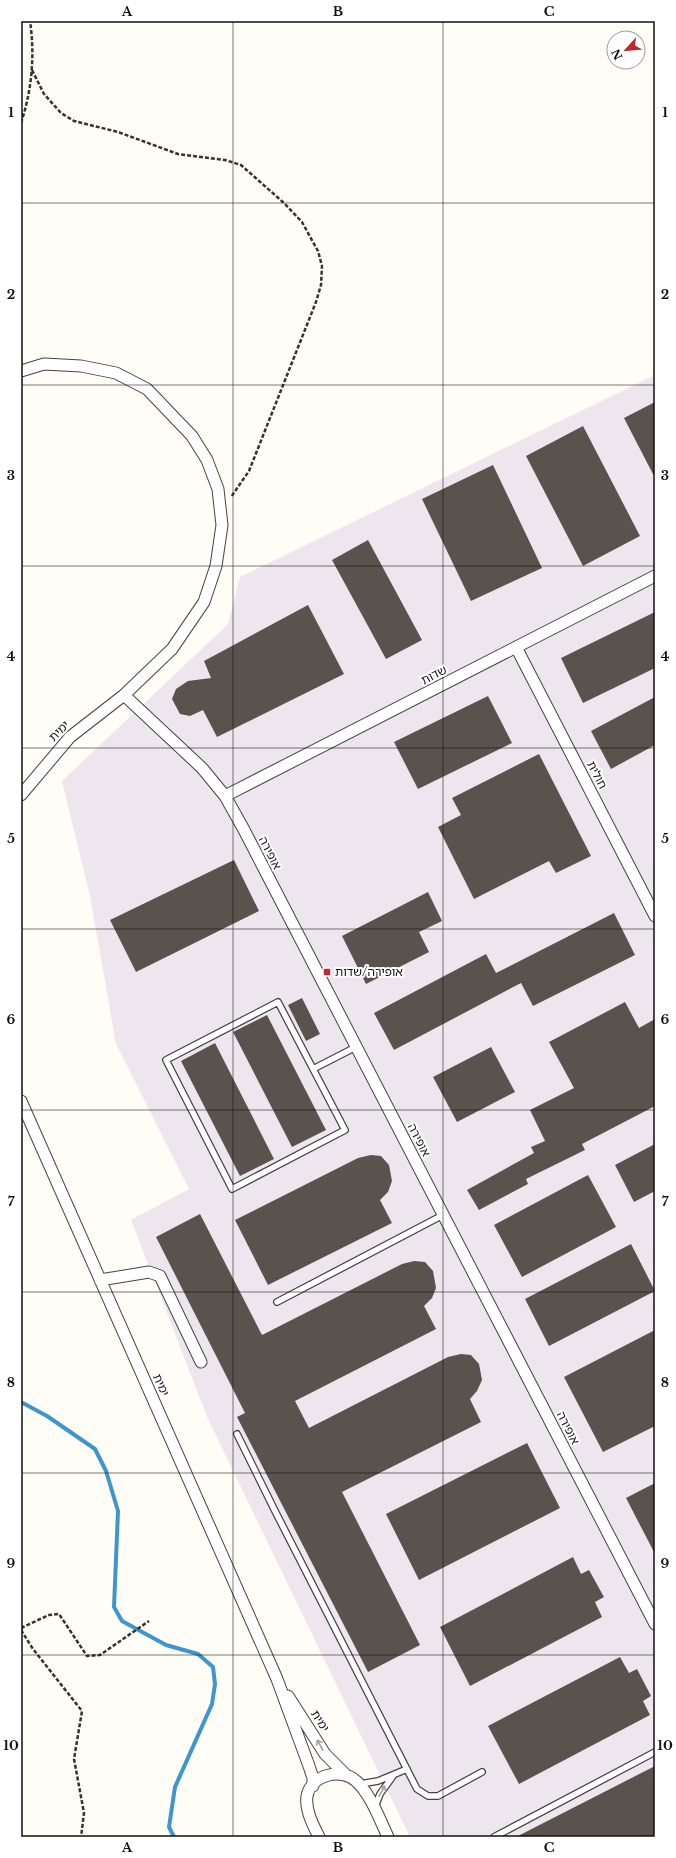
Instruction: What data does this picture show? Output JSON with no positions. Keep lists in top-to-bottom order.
{
  "streets": {
    "street": [
      "שדות",
      "ימית",
      "חולית",
      "אופירה"
    ]
  },
  "crossings": [
    ["שדות", "חולית"],
    ["שדות", "אופירה"],
    ["ימית", "אופירה"]
  ],
  "places": {
    "transit": ["אופירה/שדות"]
  },
  "north": "bottom left",
  "grid": {
    "columns": ["A", "B", "C"],
    "rows": [
      "1",
      "2",
      "3",
      "4",
      "5",
      "6",
      "7",
      "8",
      "9",
      "10"
    ]
  }
}
